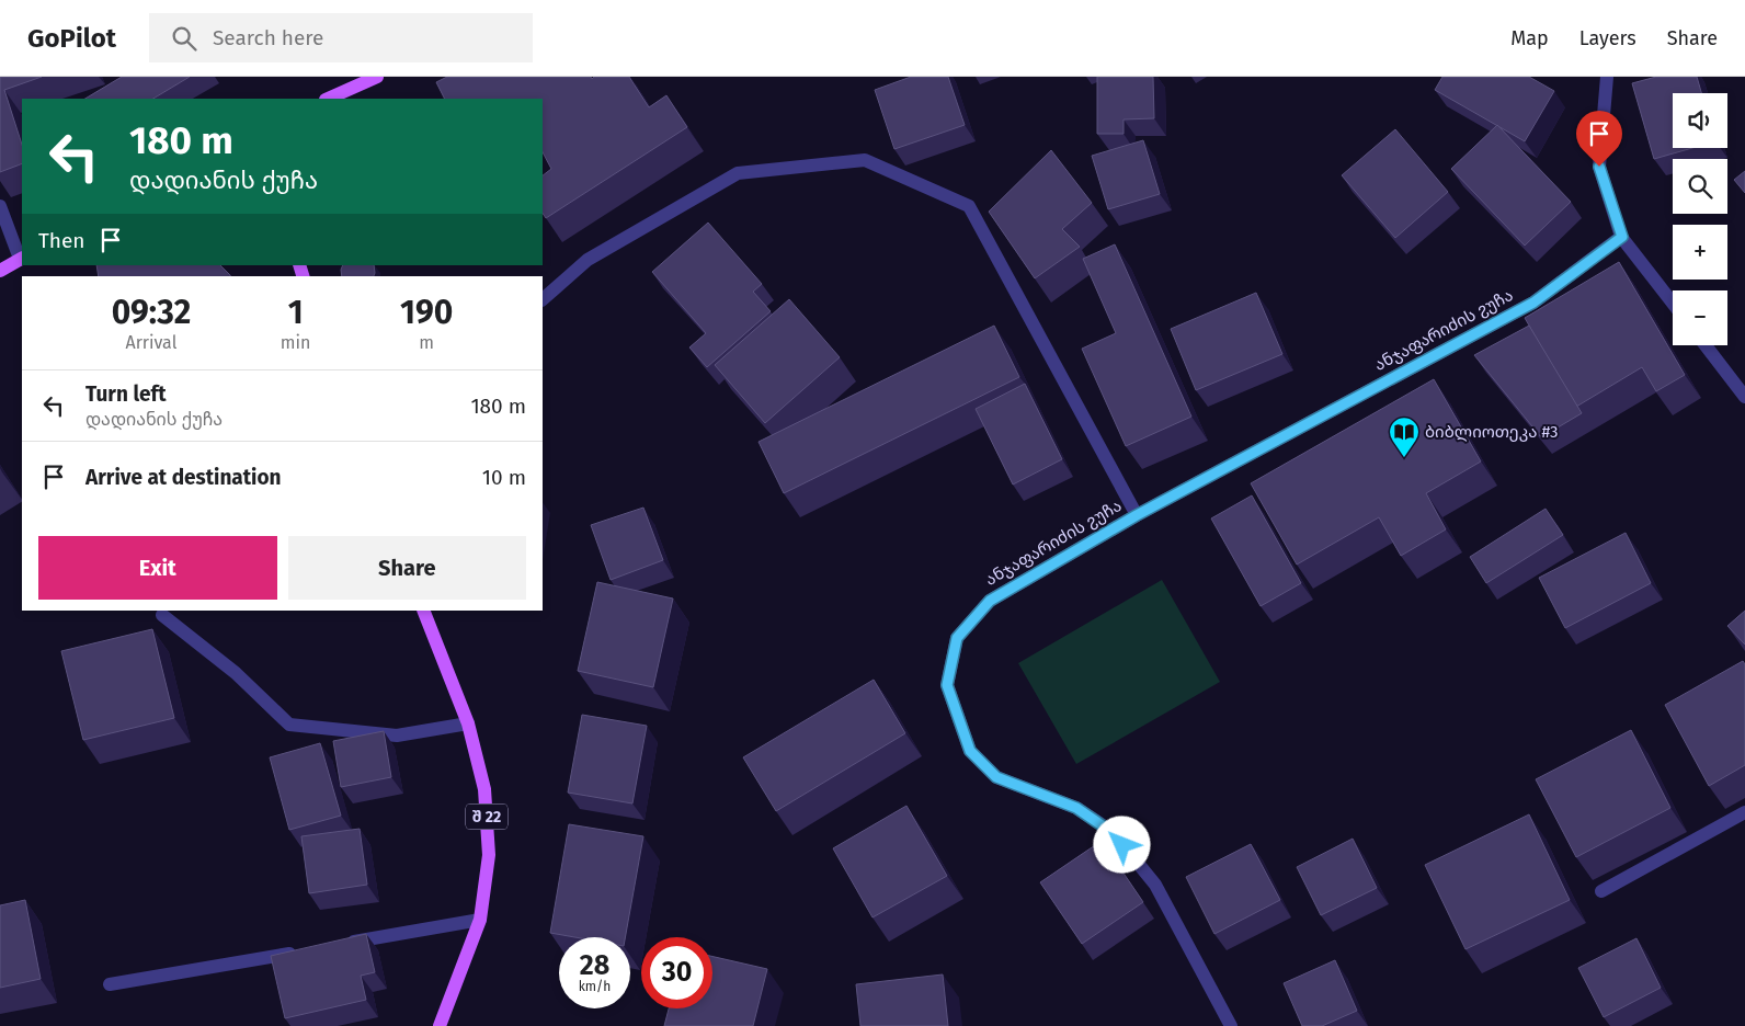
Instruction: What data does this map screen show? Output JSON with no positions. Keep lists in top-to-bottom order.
{
  "streets": {
    "main road": ["შ 22"],
    "street": ["ანჯაფარიძის ჷუჩა"]
  },
  "places": {
    "library": ["ბიბლიოთეკა #3"]
  },
  "page": {
    "header": "GoPilot",
    "search": "Search here",
    "nav": ["Map", "Layers", "Share"],
    "map_buttons": ["+", "−"],
    "turn": ["180 m", "დადიანის ქუჩა"],
    "then": "Then",
    "eta": [
      "09:32",
      "Arrival",
      "1",
      "min",
      "190",
      "m"
    ],
    "list": [
      {
        "name": "Turn left",
        "note": "დადიანის ქუჩა",
        "value": "180 m"
      },
      {
        "name": "Arrive at destination",
        "value": "10 m"
      }
    ],
    "buttons": ["Exit", "Share"],
    "speed": "28 km/h",
    "limit": "30"
  }
}
